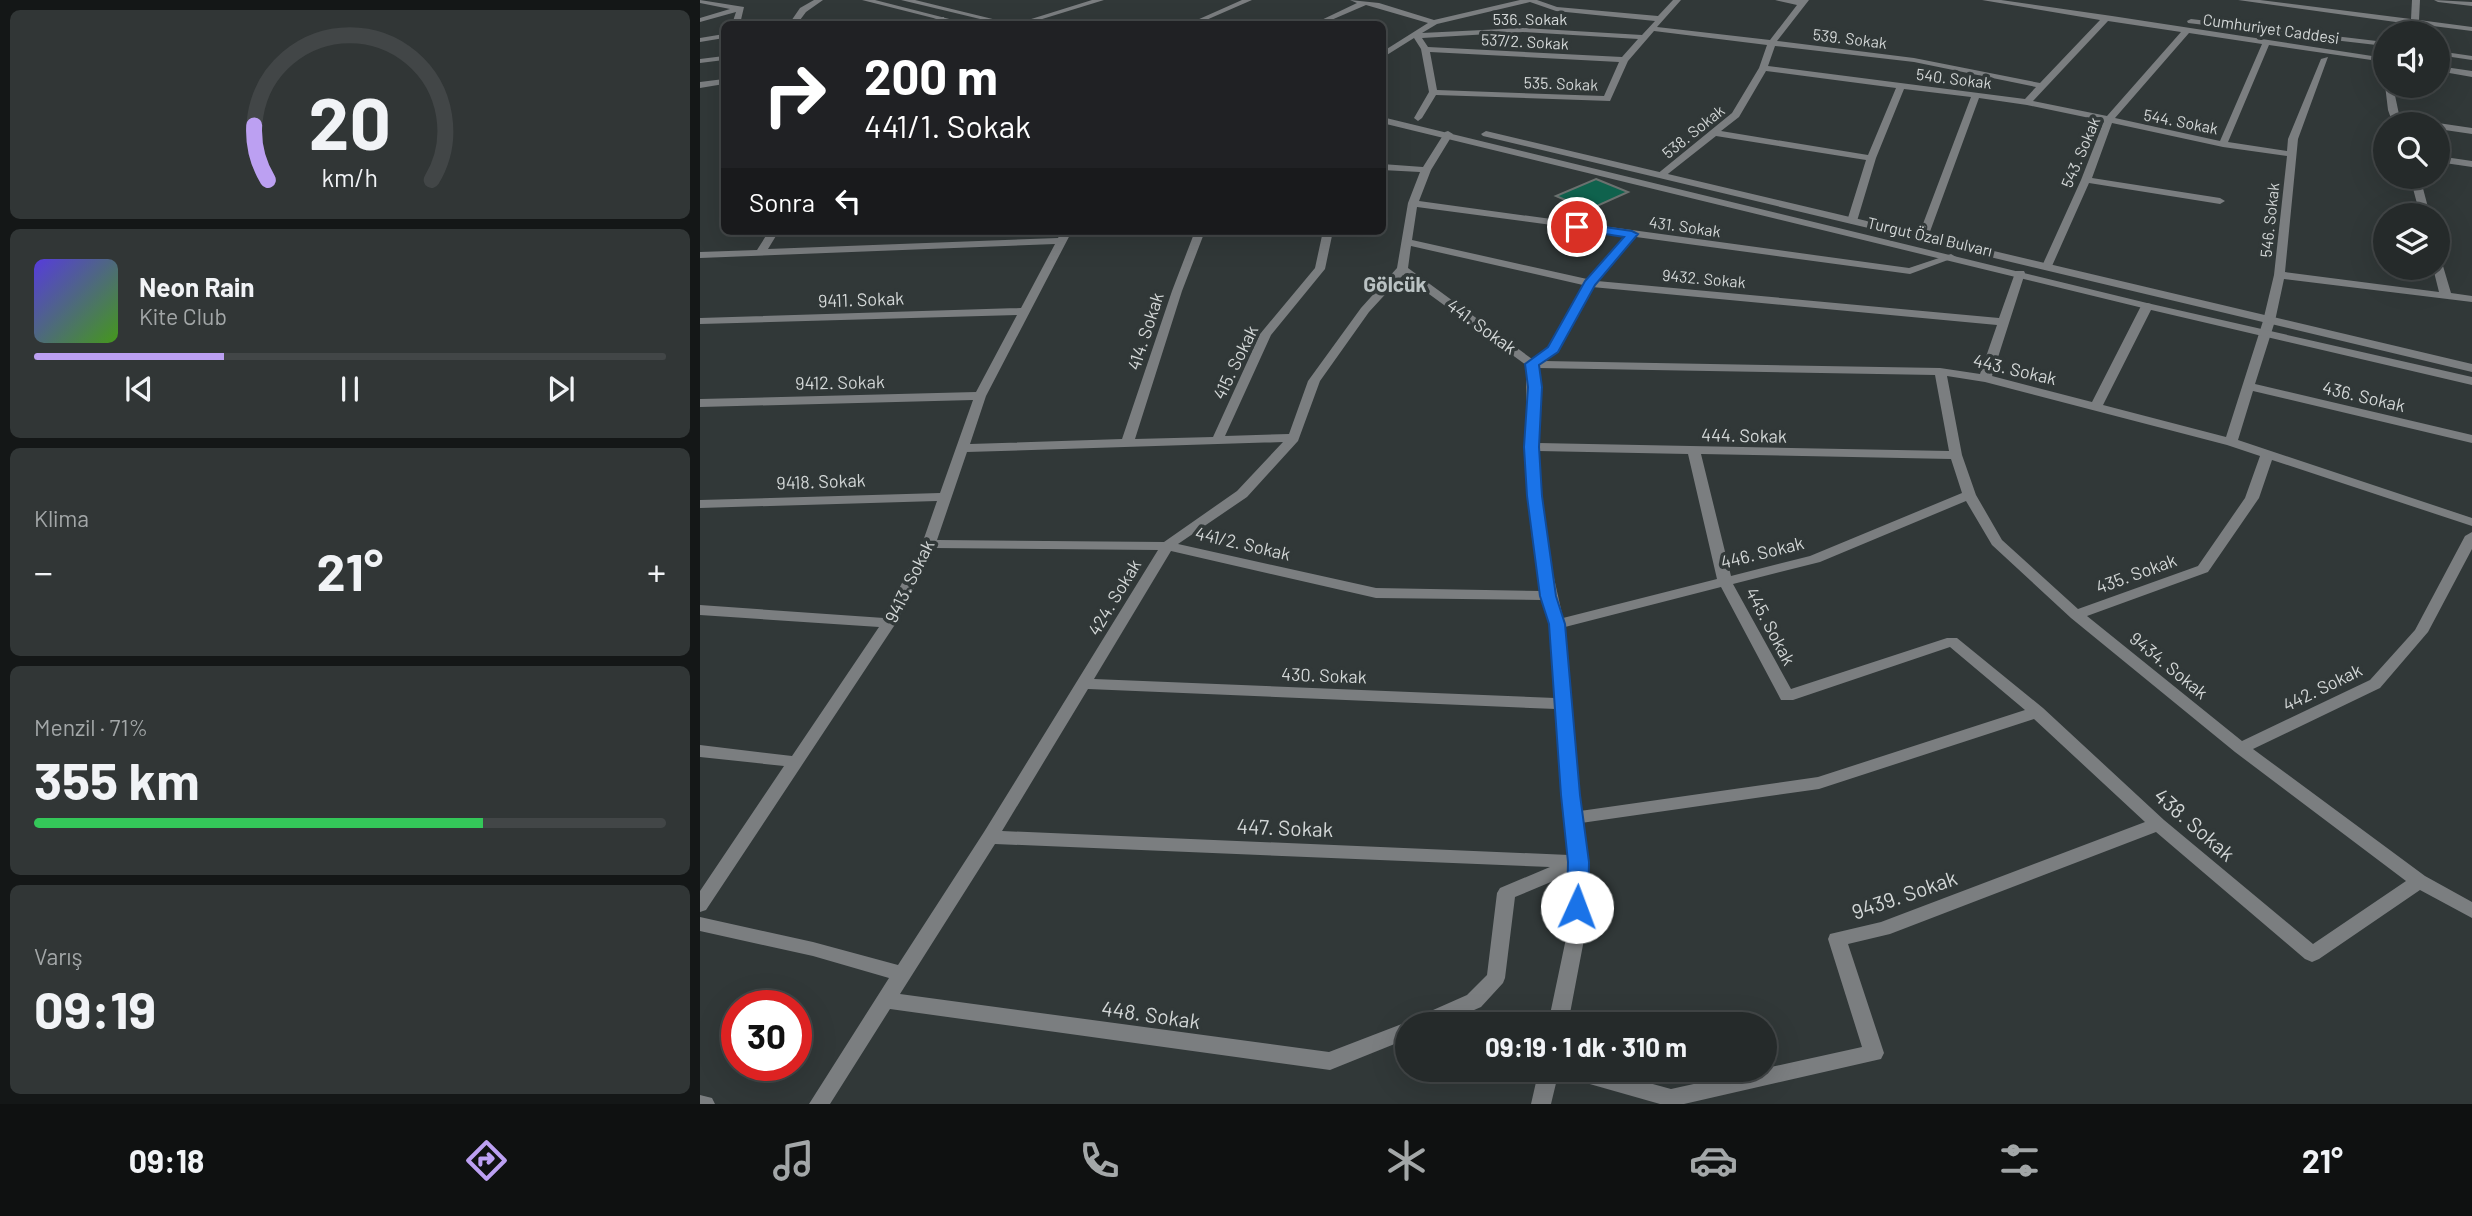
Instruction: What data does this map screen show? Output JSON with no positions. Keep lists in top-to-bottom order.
{
  "streets": {
    "street": [
      "536. Sokak",
      "Cumhuriyet Caddesi",
      "539. Sokak",
      "537/2. Sokak",
      "540. Sokak",
      "535. Sokak",
      "544. Sokak",
      "538. Sokak",
      "543. Sokak",
      "546. Sokak",
      "431. Sokak",
      "Turgut Özal Bulvarı",
      "9432. Sokak",
      "9411. Sokak",
      "441. Sokak",
      "414. Sokak",
      "415. Sokak",
      "443. Sokak",
      "9412. Sokak",
      "436. Sokak",
      "444. Sokak",
      "9418. Sokak",
      "441/2. Sokak",
      "446. Sokak",
      "435. Sokak",
      "9413. Sokak",
      "424. Sokak",
      "445. Sokak",
      "9434. Sokak",
      "430. Sokak",
      "442. Sokak",
      "438. Sokak",
      "447. Sokak",
      "9439. Sokak",
      "448. Sokak"
    ]
  },
  "crossings": [
    ["536. Sokak", "535. Sokak"],
    ["Cumhuriyet Caddesi", "544. Sokak"],
    ["Cumhuriyet Caddesi", "543. Sokak"],
    ["539. Sokak", "535. Sokak"],
    ["539. Sokak", "538. Sokak"],
    ["537/2. Sokak", "535. Sokak"],
    ["540. Sokak", "544. Sokak"],
    ["540. Sokak", "538. Sokak"],
    ["540. Sokak", "543. Sokak"],
    ["544. Sokak", "543. Sokak"],
    ["538. Sokak", "Turgut Özal Bulvarı"],
    ["543. Sokak", "Turgut Özal Bulvarı"],
    ["546. Sokak", "Turgut Özal Bulvarı"],
    ["546. Sokak", "443. Sokak"],
    ["546. Sokak", "436. Sokak"],
    ["431. Sokak", "Turgut Özal Bulvarı"],
    ["9411. Sokak", "9413. Sokak"],
    ["441. Sokak", "443. Sokak"],
    ["441. Sokak", "444. Sokak"],
    ["441. Sokak", "441/2. Sokak"],
    ["441. Sokak", "446. Sokak"],
    ["441. Sokak", "424. Sokak"],
    ["441. Sokak", "430. Sokak"],
    ["441. Sokak", "447. Sokak"],
    ["443. Sokak", "435. Sokak"],
    ["443. Sokak", "9434. Sokak"],
    ["9412. Sokak", "9413. Sokak"],
    ["444. Sokak", "445. Sokak"],
    ["444. Sokak", "9434. Sokak"],
    ["9418. Sokak", "9413. Sokak"],
    ["441/2. Sokak", "9413. Sokak"],
    ["441/2. Sokak", "424. Sokak"],
    ["446. Sokak", "445. Sokak"],
    ["446. Sokak", "9434. Sokak"],
    ["435. Sokak", "9434. Sokak"],
    ["424. Sokak", "430. Sokak"],
    ["424. Sokak", "447. Sokak"],
    ["424. Sokak", "448. Sokak"],
    ["445. Sokak", "438. Sokak"],
    ["9434. Sokak", "442. Sokak"],
    ["9434. Sokak", "438. Sokak"],
    ["438. Sokak", "9439. Sokak"]
  ],
  "districts": ["Gölcük"],
  "page": {
    "turn": ["200 m", "441/1. Sokak"],
    "then": "Sonra",
    "song": ["Neon Rain", "Kite Club"],
    "tile": [
      "Klima",
      ["Menzil · 71%", "355 km"],
      ["Varış", "09:19"]
    ],
    "heat": ["−", "21°", "+"],
    "limit": "30",
    "trip": "09:19 · 1 dk · 310 m",
    "tabs": ["09:18", "21°"],
    "gauge": ["20", "km/h"]
  }
}
